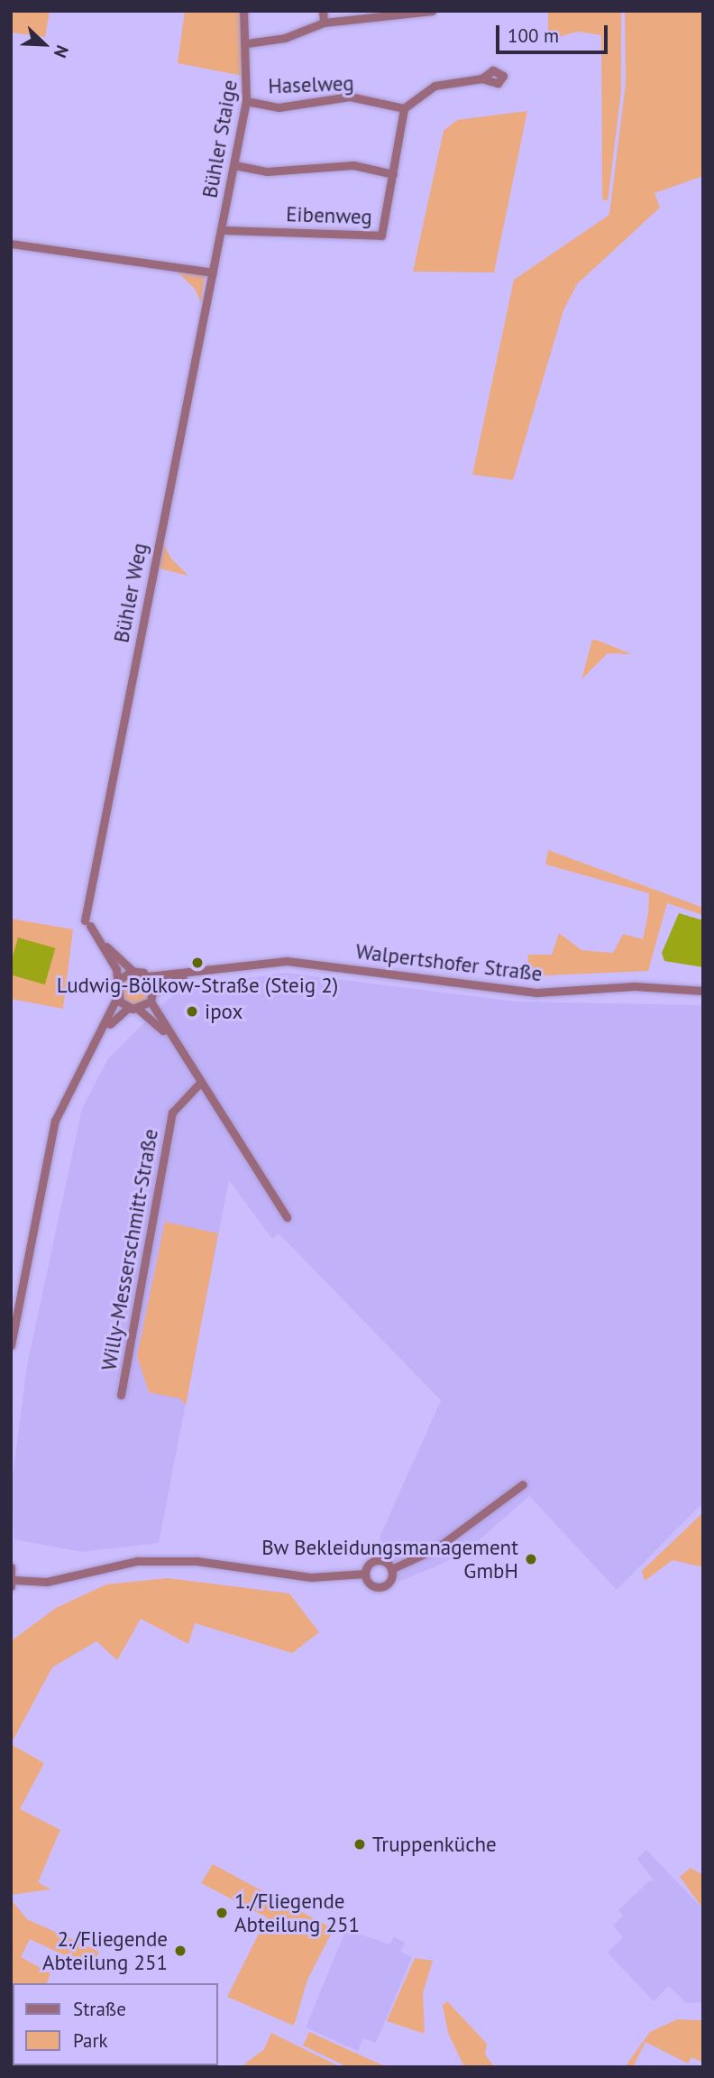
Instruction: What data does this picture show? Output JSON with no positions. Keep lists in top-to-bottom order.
{
  "streets": {
    "street": [
      "Haselweg",
      "Bühler Staige",
      "Eibenweg",
      "Bühler Weg",
      "Walpertshofer Straße",
      "Willy-Messerschmitt-Straße"
    ]
  },
  "crossings": [
    ["Haselweg", "Bühler Staige"],
    ["Haselweg", "Eibenweg"],
    ["Bühler Staige", "Eibenweg"],
    ["Bühler Staige", "Bühler Weg"],
    ["Bühler Weg", "Walpertshofer Straße"]
  ],
  "places": [
    "Ludwig-Bölkow-Straße (Steig 2)",
    "ipox",
    "Bw Bekleidungsmanagement GmbH",
    "Truppenküche",
    "1./Fliegende Abteilung 251",
    "2./Fliegende Abteilung 251"
  ],
  "legend": ["Straße", "Park"],
  "scale_bar": "100 m",
  "north": "bottom right"
}
